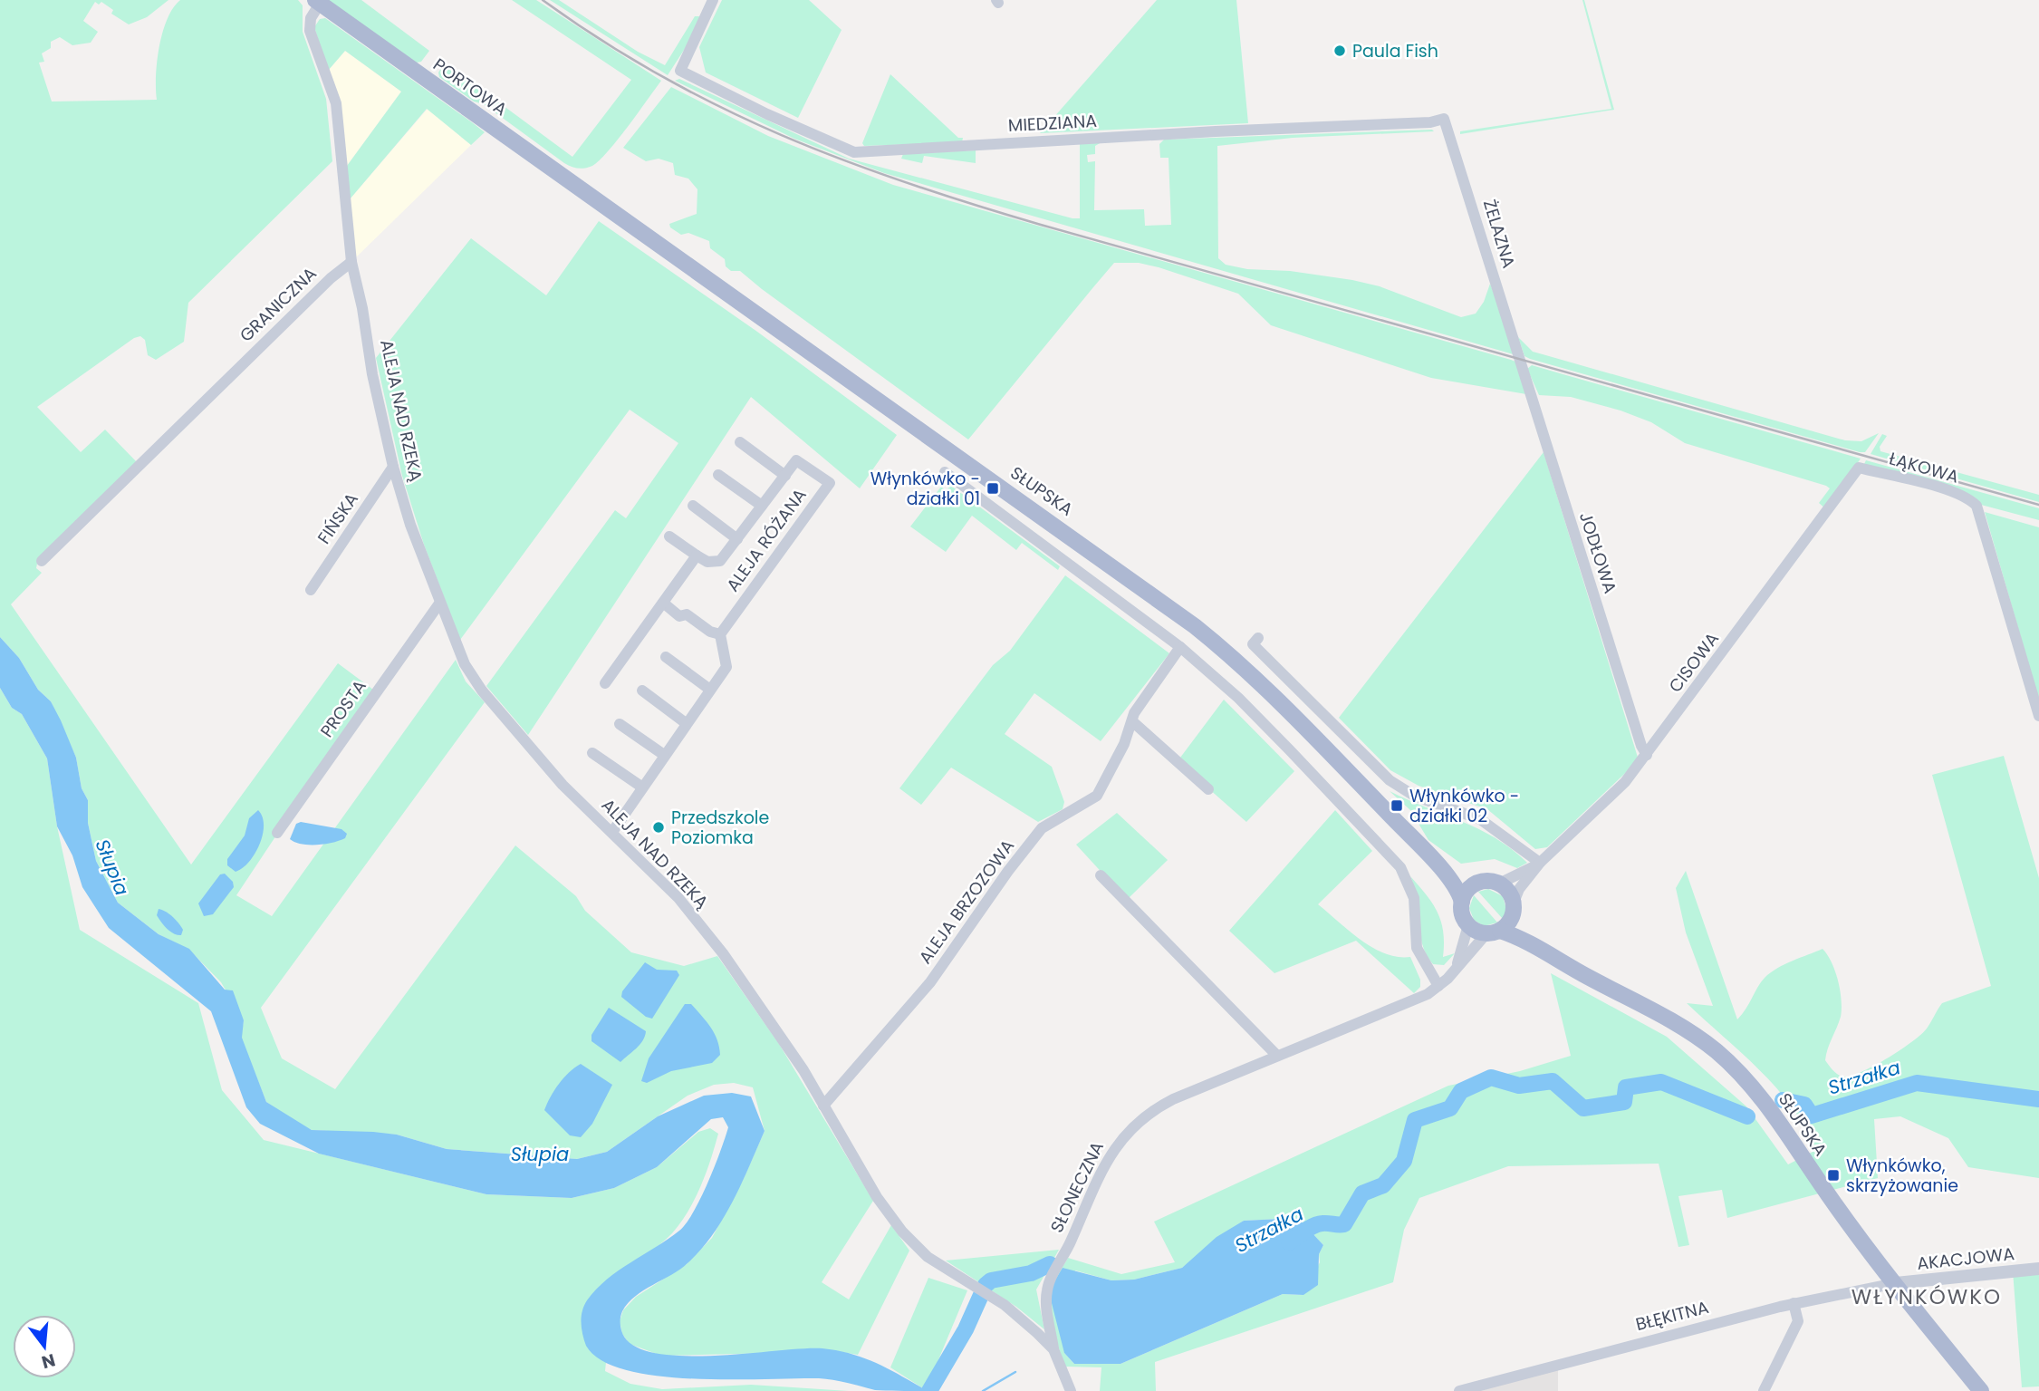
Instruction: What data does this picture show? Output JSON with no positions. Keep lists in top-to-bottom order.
{
  "streets": {
    "main road": ["PORTOWA", "SŁUPSKA"],
    "street": [
      "MIEDZIANA",
      "ŻELAZNA",
      "GRANICZNA",
      "ALEJA NAD RZEKĄ",
      "ŁĄKOWA",
      "FIŃSKA",
      "ALEJA RÓŻANA",
      "JODŁOWA",
      "CISOWA",
      "PROSTA",
      "ALEJA BRZOZOWA",
      "SŁONECZNA",
      "AKACJOWA",
      "BŁĘKITNA"
    ]
  },
  "crossings": [
    ["PORTOWA", "SŁUPSKA"],
    ["MIEDZIANA", "ŻELAZNA"],
    ["ŻELAZNA", "JODŁOWA"],
    ["GRANICZNA", "ALEJA NAD RZEKĄ"],
    ["ALEJA NAD RZEKĄ", "FIŃSKA"],
    ["ALEJA NAD RZEKĄ", "PROSTA"],
    ["ALEJA NAD RZEKĄ", "ALEJA BRZOZOWA"],
    ["ALEJA NAD RZEKĄ", "SŁONECZNA"],
    ["ŁĄKOWA", "CISOWA"],
    ["SŁUPSKA", "CISOWA"],
    ["SŁUPSKA", "SŁONECZNA"],
    ["SŁUPSKA", "AKACJOWA"],
    ["SŁUPSKA", "BŁĘKITNA"],
    ["JODŁOWA", "CISOWA"],
    ["CISOWA", "SŁONECZNA"],
    ["AKACJOWA", "BŁĘKITNA"]
  ],
  "districts": ["WŁYNKÓWKO"],
  "water": ["Słupia", "Strzałka"],
  "places": {
    "other": ["Paula Fish", "Przedszkole Poziomka"],
    "transit": ["Włynkówko - działki 01", "Włynkówko - działki 02", "Włynkówko, skrzyżowanie"]
  },
  "north": "bottom"
}
